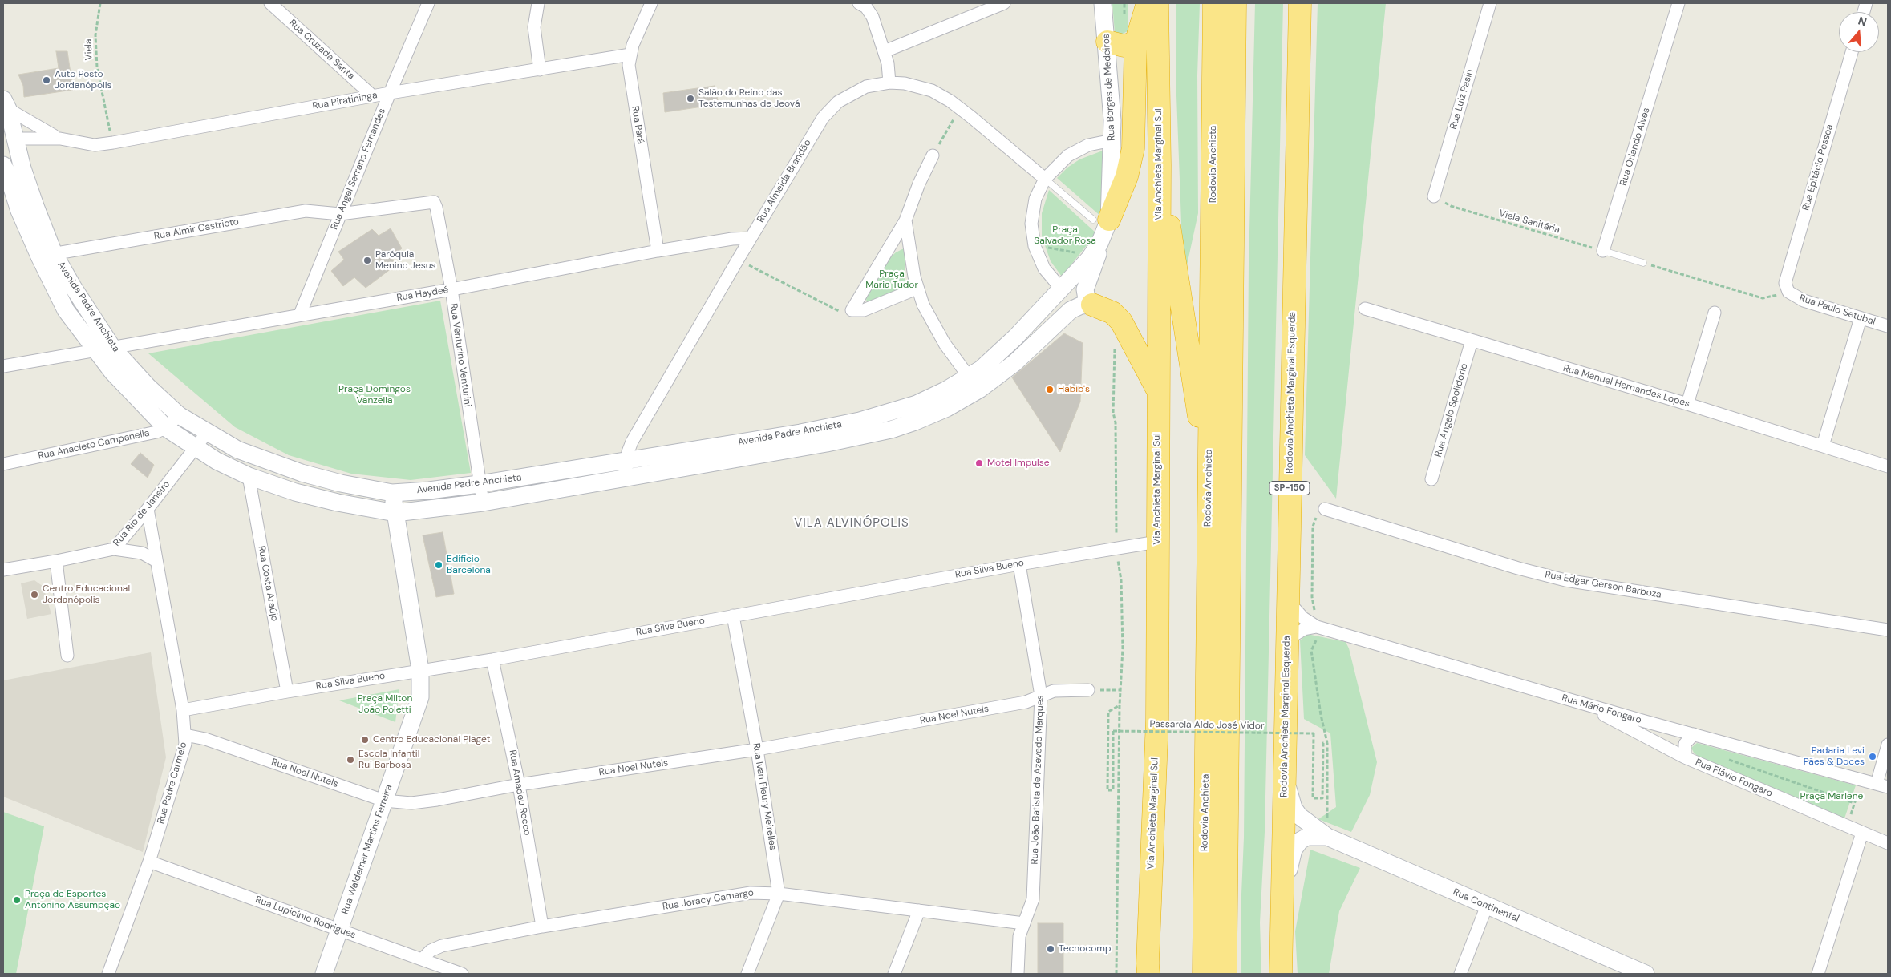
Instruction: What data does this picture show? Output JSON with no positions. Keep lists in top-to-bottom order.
{
  "streets": {
    "highway": [
      "Via Anchieta Marginal Sul",
      "Rodovia Anchieta",
      "Rodovia Anchieta Marginal Esquerda",
      "SP-150"
    ],
    "street": [
      "Rua Cruzada Santa",
      "Rua Borges de Medeiros",
      "Rua Luiz Pasin",
      "Rua Piratininga",
      "Rua Pará",
      "Rua Orlando Alves",
      "Rua Epitácio Pessoa",
      "Rua Angel Serrano Fernandes",
      "Rua Almeida Brandão",
      "Rua Almir Castrioto",
      "Rua Haydeé",
      "Avenida Padre Anchieta",
      "Rua Paulo Setubal",
      "Rua Venturino Venturini",
      "Rua Manuel Hernandes Lopes",
      "Rua Angelo Spolidorio",
      "Rua Anacleto Campanella",
      "Rua Rio de Janeiro",
      "Rua Silva Bueno",
      "Rua Costa Araújo",
      "Rua Edgar Gerson Barboza",
      "Rua Mário Fongaro",
      "Rua Noel Nutels",
      "Rua Flávio Fongaro",
      "Rua João Batista de Azevedo Marques",
      "Rua Padre Carmelo",
      "Rua Amadeu Rocco",
      "Rua Ivan Fleury Meirelles",
      "Rua Waldemar Martins Ferreira",
      "Rua Joracy Camargo",
      "Rua Continental",
      "Rua Lupicínio Rodrigues"
    ],
    "path": ["Viela", "Viela Sanitária", "Passarela Aldo José Vidor"]
  },
  "crossings": [
    ["Viela", "Rua Piratininga"],
    ["Rua Cruzada Santa", "Rua Piratininga"],
    ["Rua Borges de Medeiros", "Avenida Padre Anchieta"],
    ["Rua Piratininga", "Rua Pará"],
    ["Rua Piratininga", "Rua Angel Serrano Fernandes"],
    ["Rua Piratininga", "Avenida Padre Anchieta"],
    ["Rua Pará", "Rua Haydeé"],
    ["Rua Orlando Alves", "Viela Sanitária"],
    ["Via Anchieta Marginal Sul", "Rua Silva Bueno"],
    ["Rua Epitácio Pessoa", "Rua Paulo Setubal"],
    ["Rua Angel Serrano Fernandes", "Rua Almir Castrioto"],
    ["Rua Angel Serrano Fernandes", "Rua Haydeé"],
    ["Rua Angel Serrano Fernandes", "Rua Venturino Venturini"],
    ["Rua Almeida Brandão", "Rua Haydeé"],
    ["Rua Almeida Brandão", "Avenida Padre Anchieta"],
    ["Rua Almir Castrioto", "Avenida Padre Anchieta"],
    ["Rua Almir Castrioto", "Rua Venturino Venturini"],
    ["Rua Haydeé", "Avenida Padre Anchieta"],
    ["Rua Haydeé", "Rua Venturino Venturini"],
    ["Avenida Padre Anchieta", "Rua Venturino Venturini"],
    ["Avenida Padre Anchieta", "Rua Anacleto Campanella"],
    ["Avenida Padre Anchieta", "Rua Rio de Janeiro"],
    ["Avenida Padre Anchieta", "Rua Costa Araújo"],
    ["Avenida Padre Anchieta", "Rua Waldemar Martins Ferreira"],
    ["Rua Manuel Hernandes Lopes", "Rua Angelo Spolidorio"],
    ["Rodovia Anchieta Marginal Esquerda", "Rua Continental"],
    ["Rua Rio de Janeiro", "Rua Padre Carmelo"],
    ["Rua Silva Bueno", "Rua Costa Araújo"],
    ["Rua Silva Bueno", "Rua João Batista de Azevedo Marques"],
    ["Rua Silva Bueno", "Rua Padre Carmelo"],
    ["Rua Silva Bueno", "Rua Amadeu Rocco"],
    ["Rua Silva Bueno", "Rua Ivan Fleury Meirelles"],
    ["Rua Silva Bueno", "Rua Waldemar Martins Ferreira"],
    ["Rua Mário Fongaro", "Rua Flávio Fongaro"],
    ["Rua Noel Nutels", "Rua João Batista de Azevedo Marques"],
    ["Rua Noel Nutels", "Rua Padre Carmelo"],
    ["Rua Noel Nutels", "Rua Amadeu Rocco"],
    ["Rua Noel Nutels", "Rua Ivan Fleury Meirelles"],
    ["Rua Noel Nutels", "Rua Waldemar Martins Ferreira"],
    ["Rua João Batista de Azevedo Marques", "Rua Joracy Camargo"],
    ["Rua Padre Carmelo", "Rua Lupicínio Rodrigues"],
    ["Rua Amadeu Rocco", "Rua Joracy Camargo"],
    ["Rua Ivan Fleury Meirelles", "Rua Joracy Camargo"],
    ["Rua Waldemar Martins Ferreira", "Rua Lupicínio Rodrigues"],
    ["Rua Joracy Camargo", "Rua Lupicínio Rodrigues"]
  ],
  "districts": ["VILA ALVINÓPOLIS"],
  "parks": [
    "Praça Salvador Rosa",
    "Praça Maria Tudor",
    "Praça Domingos Vanzella",
    "Praça Milton João Poletti",
    "Praça Marlene"
  ],
  "places": [
    "Auto Posto Jordanópolis",
    "Salão do Reino das Testemunhas de Jeová",
    "Paróquia Menino Jesus",
    "Habib's",
    "Motel Impulse",
    "Edifício Barcelona",
    "Centro Educacional Jordanópolis",
    "Centro Educacional Piaget",
    "Padaria Levi Pães & Doces",
    "Escola Infantil Rui Barbosa",
    "Praça de Esportes Antonino Assumpção",
    "Tecnocomp"
  ],
  "north": "top"
}
